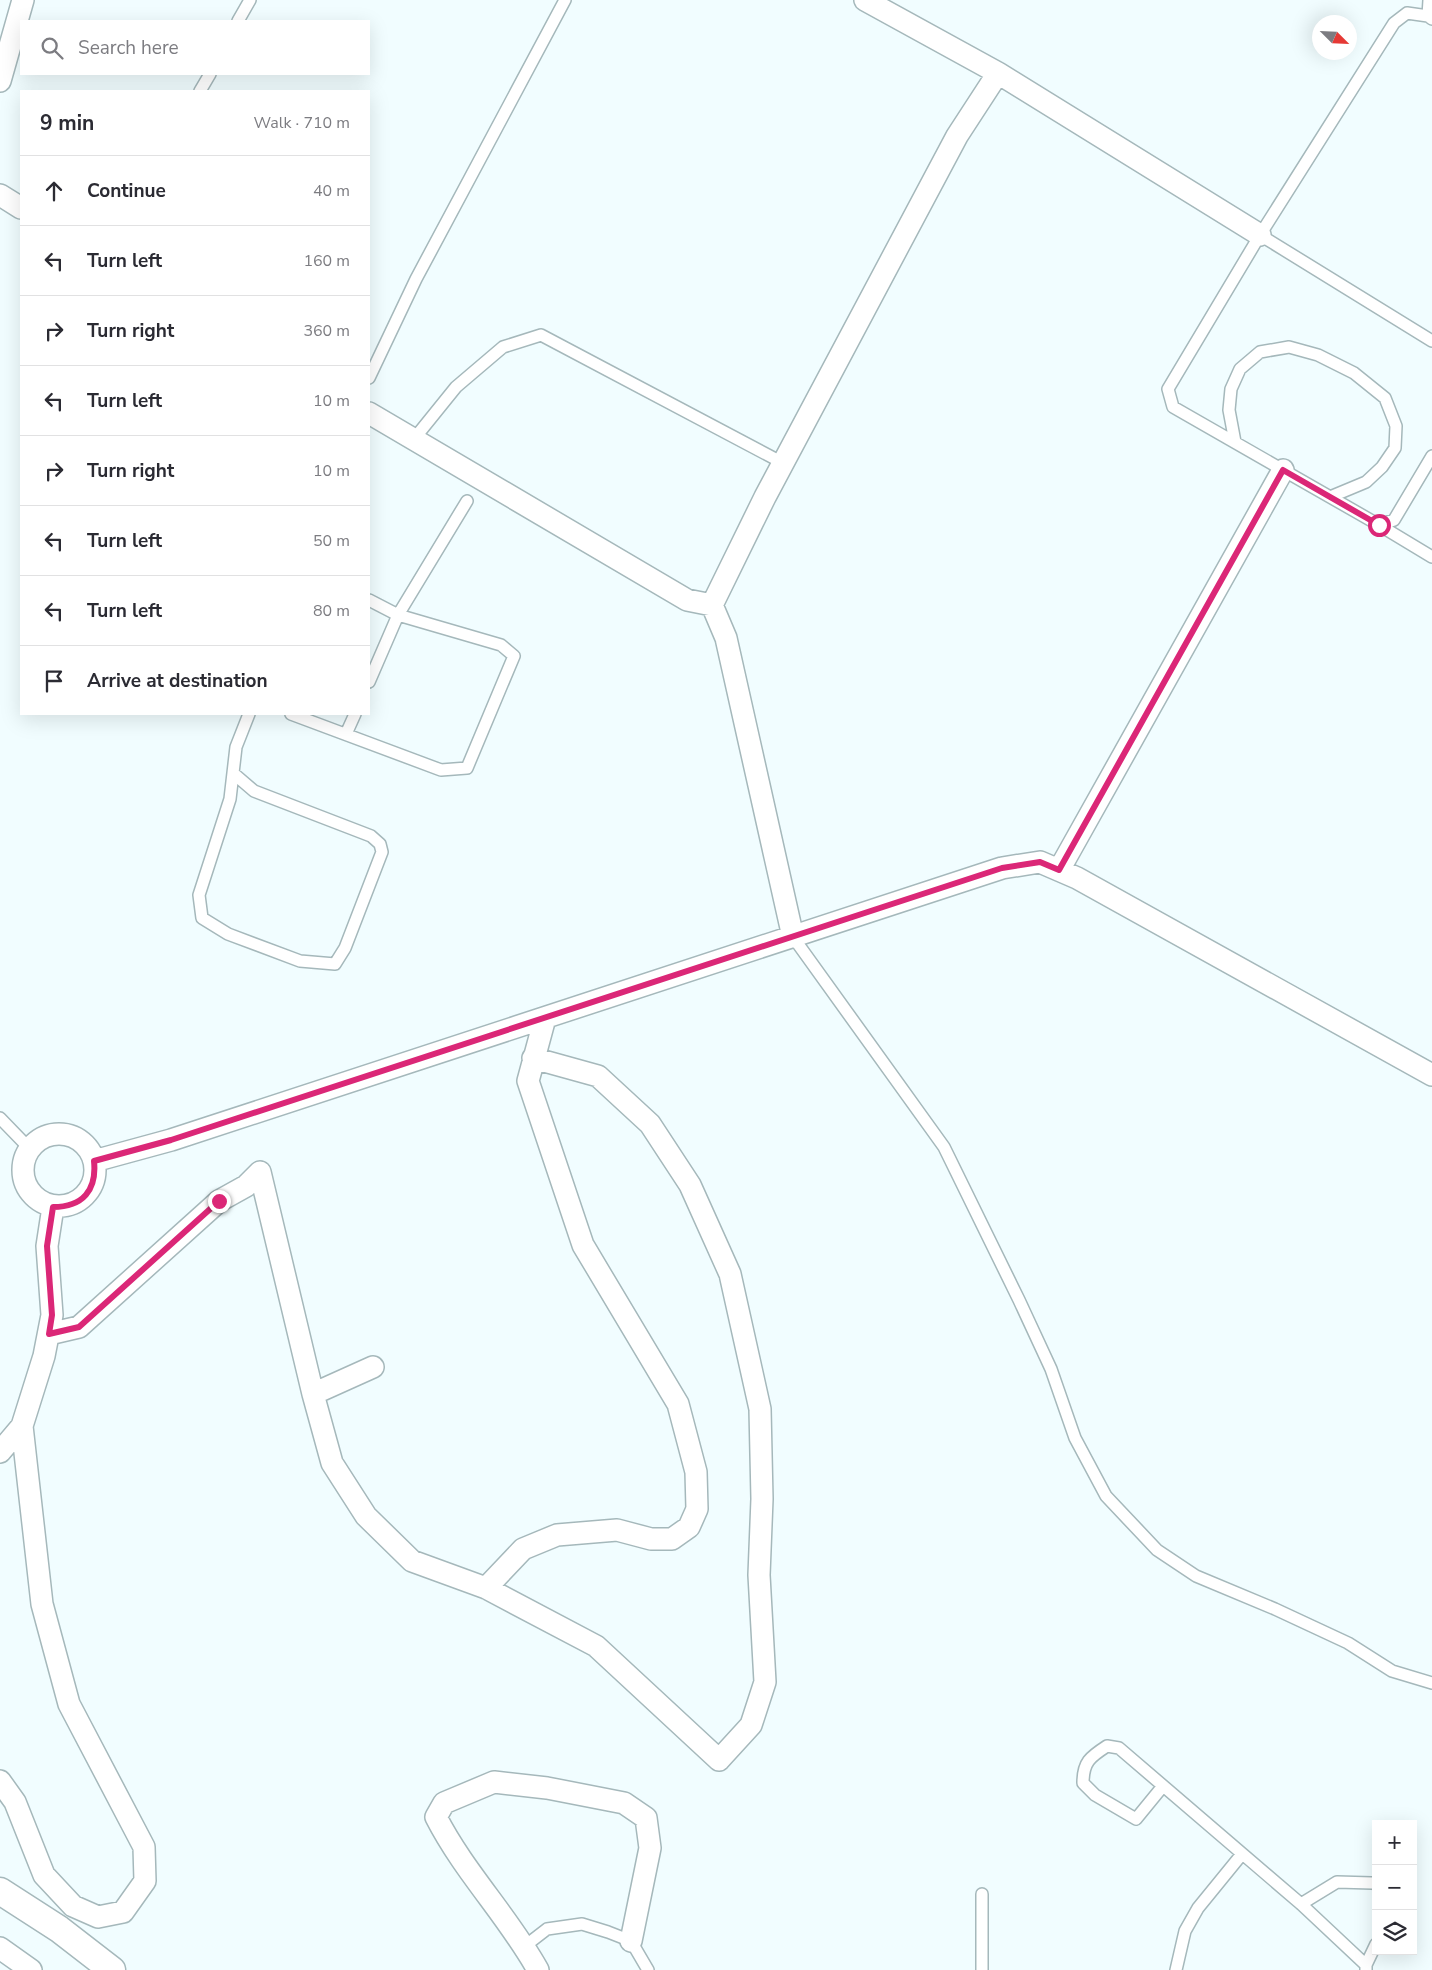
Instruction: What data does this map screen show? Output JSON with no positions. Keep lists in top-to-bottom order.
{
  "north": "bottom right",
  "page": {
    "search": "Search here",
    "heading": ["9 min", "Walk · 710 m"],
    "list": [
      ["Continue", "40 m"],
      ["Turn left", "160 m"],
      ["Turn right", "360 m"],
      ["Turn left", "10 m"],
      ["Turn right", "10 m"],
      ["Turn left", "50 m"],
      ["Turn left", "80 m"],
      "Arrive at destination"
    ],
    "map_buttons": ["+", "−"]
  }
}
